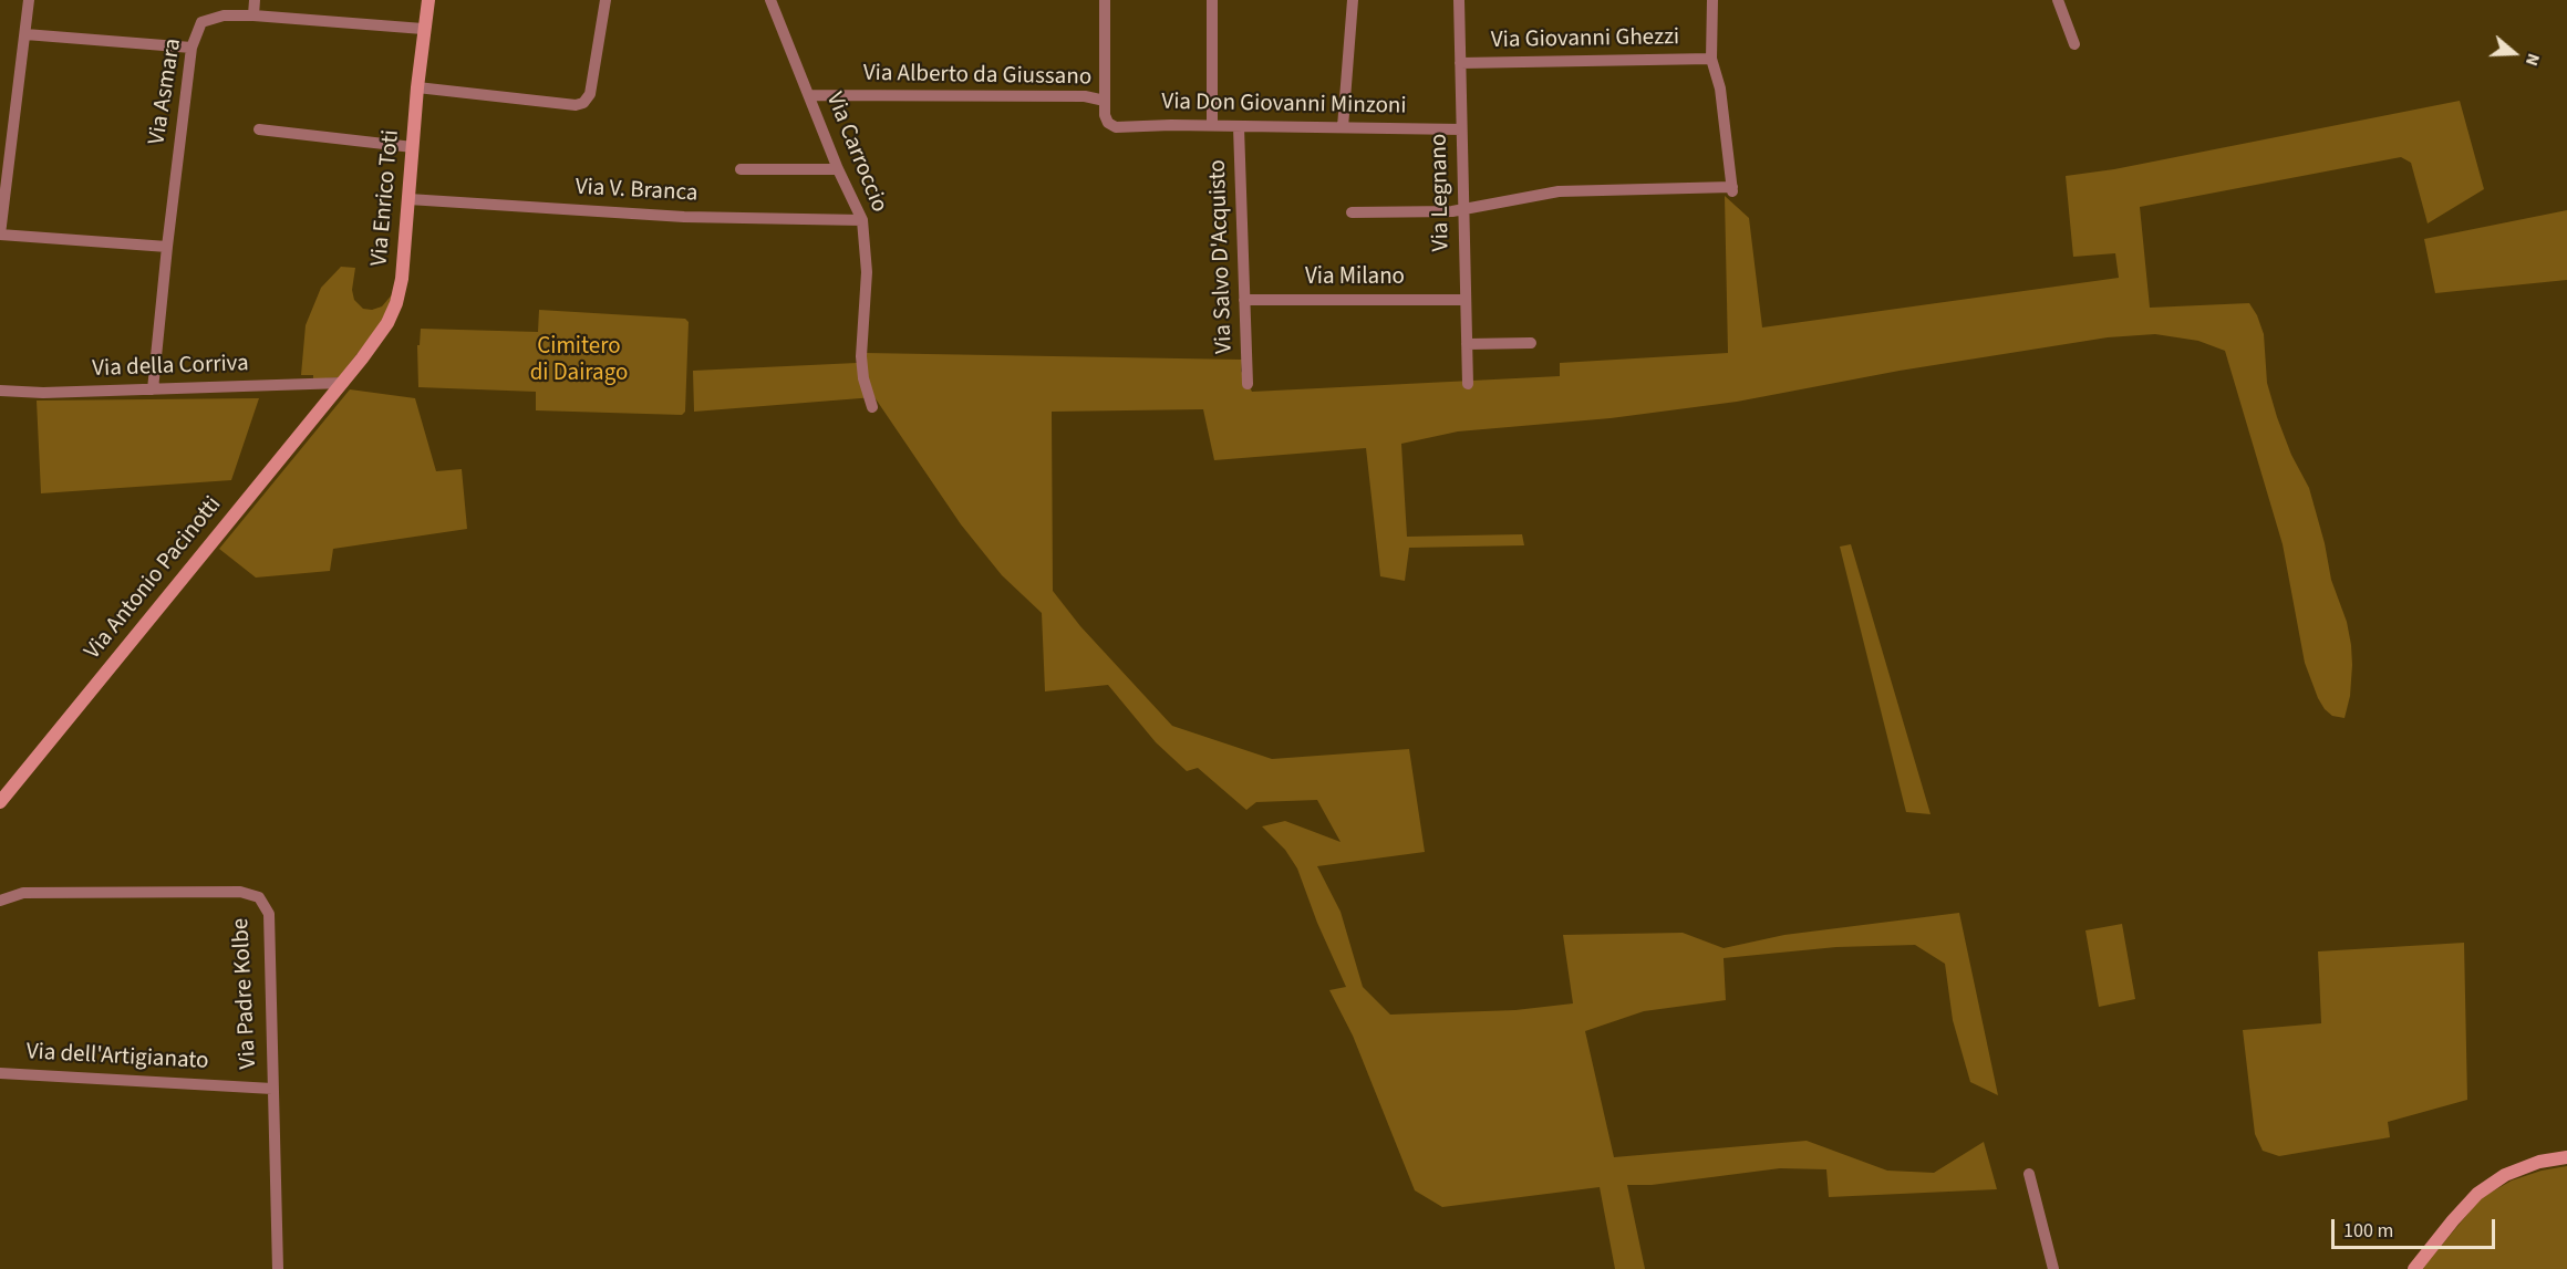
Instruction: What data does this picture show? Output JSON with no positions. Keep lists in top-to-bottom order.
{
  "streets": {
    "street": [
      "Via Giovanni Ghezzi",
      "Via Alberto da Giussano",
      "Via Asmara",
      "Via Don Giovanni Minzoni",
      "Via Carroccio",
      "Via V. Branca",
      "Via Legnano",
      "Via Enrico Toti",
      "Via Salvo D'Acquisto",
      "Via Milano",
      "Via della Corriva",
      "Via Antonio Pacinotti",
      "Via Padre Kolbe",
      "Via dell'Artigianato"
    ]
  },
  "crossings": [
    ["Via Giovanni Ghezzi", "Via Legnano"],
    ["Via Alberto da Giussano", "Via Don Giovanni Minzoni"],
    ["Via Alberto da Giussano", "Via Carroccio"],
    ["Via Asmara", "Via Enrico Toti"],
    ["Via Asmara", "Via della Corriva"],
    ["Via Don Giovanni Minzoni", "Via Legnano"],
    ["Via Don Giovanni Minzoni", "Via Salvo D'Acquisto"],
    ["Via Carroccio", "Via V. Branca"],
    ["Via V. Branca", "Via Enrico Toti"],
    ["Via Legnano", "Via Milano"],
    ["Via Enrico Toti", "Via della Corriva"],
    ["Via Enrico Toti", "Via Antonio Pacinotti"],
    ["Via Salvo D'Acquisto", "Via Milano"],
    ["Via della Corriva", "Via Antonio Pacinotti"],
    ["Via Padre Kolbe", "Via dell'Artigianato"]
  ],
  "parks": ["Cimitero di Dairago"],
  "scale_bar": "100 m",
  "north": "right"
}
